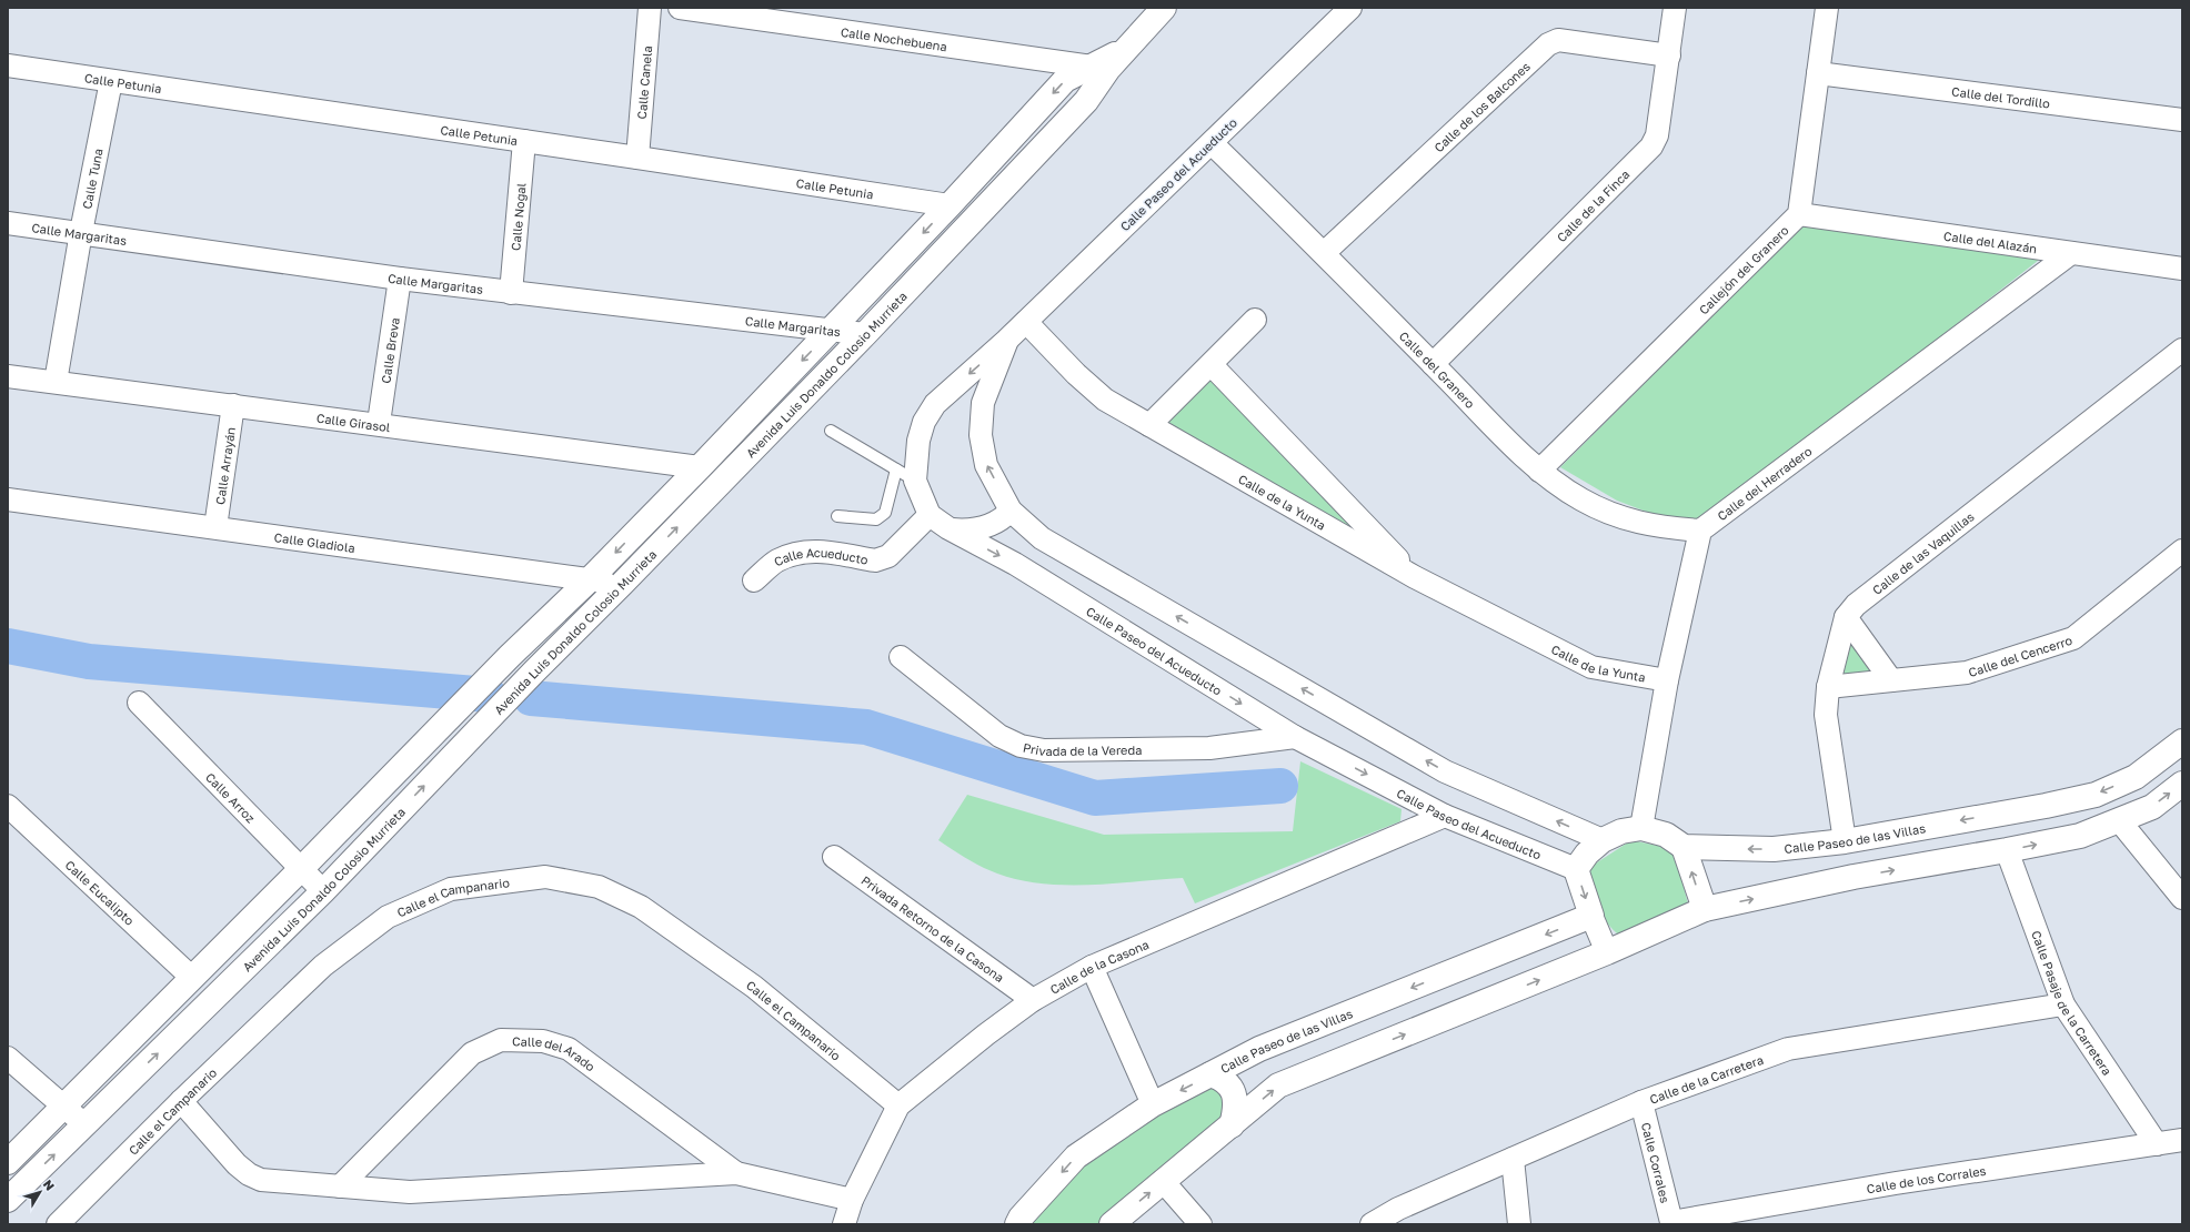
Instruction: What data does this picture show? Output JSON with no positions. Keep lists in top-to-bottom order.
{
  "streets": {
    "street": [
      "Calle Nochebuena",
      "Calle Petunia",
      "Calle Canela",
      "Calle del Tordillo",
      "Calle de los Balcones",
      "Calle Paseo del Acueducto",
      "Calle Tuna",
      "Calle de la Finca",
      "Calle Nogal",
      "Calle Margaritas",
      "Calle del Alazán",
      "Callejón del Granero",
      "Calle Breva",
      "Calle del Granero",
      "Avenida Luis Donaldo Colosio Murrieta",
      "Calle Girasol",
      "Calle Arrayán",
      "Calle del Herradero",
      "Calle de la Yunta",
      "Calle Gladiola",
      "Calle de las Vaquillas",
      "Calle Acueducto",
      "Calle del Cencerro",
      "Privada de la Vereda",
      "Calle Arroz",
      "Calle Paseo de las Villas",
      "Calle Eucalipto",
      "Calle el Campanario",
      "Privada Retorno de la Casona",
      "Calle de la Casona",
      "Calle Pasaje de la Carretera",
      "Calle del Arado",
      "Calle de la Carretera",
      "Calle Corrales",
      "Calle de los Corrales"
    ]
  },
  "crossings": [
    ["Calle Nochebuena", "Avenida Luis Donaldo Colosio Murrieta"],
    ["Calle Petunia", "Calle Canela"],
    ["Calle Petunia", "Calle Tuna"],
    ["Calle Petunia", "Calle Nogal"],
    ["Calle Petunia", "Avenida Luis Donaldo Colosio Murrieta"],
    ["Calle de los Balcones", "Calle de la Finca"],
    ["Calle de los Balcones", "Calle del Granero"],
    ["Calle Paseo del Acueducto", "Calle del Granero"],
    ["Calle Paseo del Acueducto", "Calle de la Yunta"],
    ["Calle Paseo del Acueducto", "Calle Acueducto"],
    ["Calle Paseo del Acueducto", "Privada de la Vereda"],
    ["Calle Paseo del Acueducto", "Calle Paseo de las Villas"],
    ["Calle Paseo del Acueducto", "Calle de la Casona"],
    ["Calle Tuna", "Calle Margaritas"],
    ["Calle Tuna", "Calle Girasol"],
    ["Calle de la Finca", "Calle del Granero"],
    ["Calle Nogal", "Calle Margaritas"],
    ["Calle Margaritas", "Calle Breva"],
    ["Calle Margaritas", "Avenida Luis Donaldo Colosio Murrieta"],
    ["Calle del Alazán", "Callejón del Granero"],
    ["Calle del Alazán", "Calle del Herradero"],
    ["Callejón del Granero", "Calle del Granero"],
    ["Calle Breva", "Calle Girasol"],
    ["Calle del Granero", "Calle del Herradero"],
    ["Avenida Luis Donaldo Colosio Murrieta", "Calle Girasol"],
    ["Avenida Luis Donaldo Colosio Murrieta", "Calle Gladiola"],
    ["Avenida Luis Donaldo Colosio Murrieta", "Calle Arroz"],
    ["Avenida Luis Donaldo Colosio Murrieta", "Calle Eucalipto"],
    ["Calle Girasol", "Calle Arrayán"],
    ["Calle Arrayán", "Calle Gladiola"],
    ["Calle de las Vaquillas", "Calle del Cencerro"],
    ["Calle de las Vaquillas", "Calle Paseo de las Villas"],
    ["Calle el Campanario", "Calle de la Casona"],
    ["Calle el Campanario", "Calle del Arado"],
    ["Privada Retorno de la Casona", "Calle de la Casona"],
    ["Calle de la Casona", "Calle del Arado"],
    ["Calle Pasaje de la Carretera", "Calle de la Carretera"],
    ["Calle Pasaje de la Carretera", "Calle de los Corrales"],
    ["Calle de la Carretera", "Calle Corrales"],
    ["Calle Corrales", "Calle de los Corrales"]
  ],
  "north": "top right"
}
